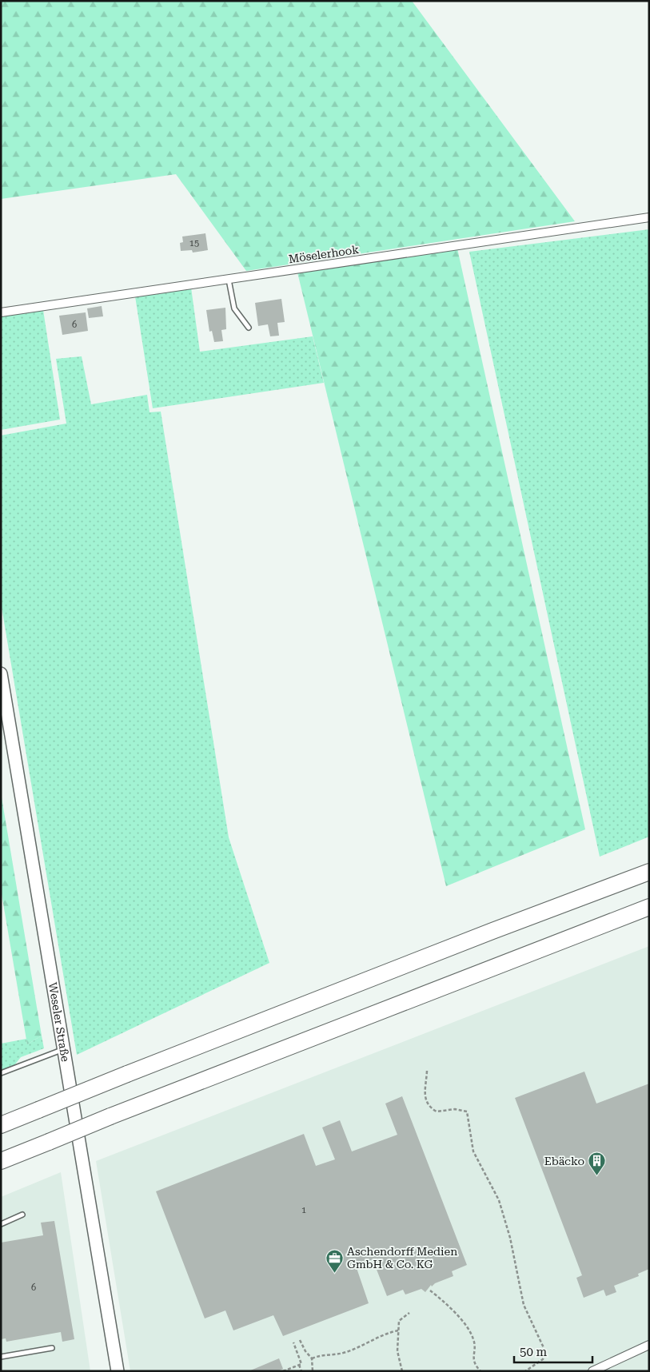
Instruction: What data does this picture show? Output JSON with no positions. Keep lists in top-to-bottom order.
{
  "streets": {
    "main road": ["Weseler Straße"],
    "street": ["Möselerhook"]
  },
  "places": {
    "building": ["Ebäcko"],
    "office": ["Aschendorff Medien GmbH & Co. KG"]
  },
  "house_numbers": [
    "15",
    "6",
    "1",
    "6"
  ],
  "scale_bar": "50 m"
}
